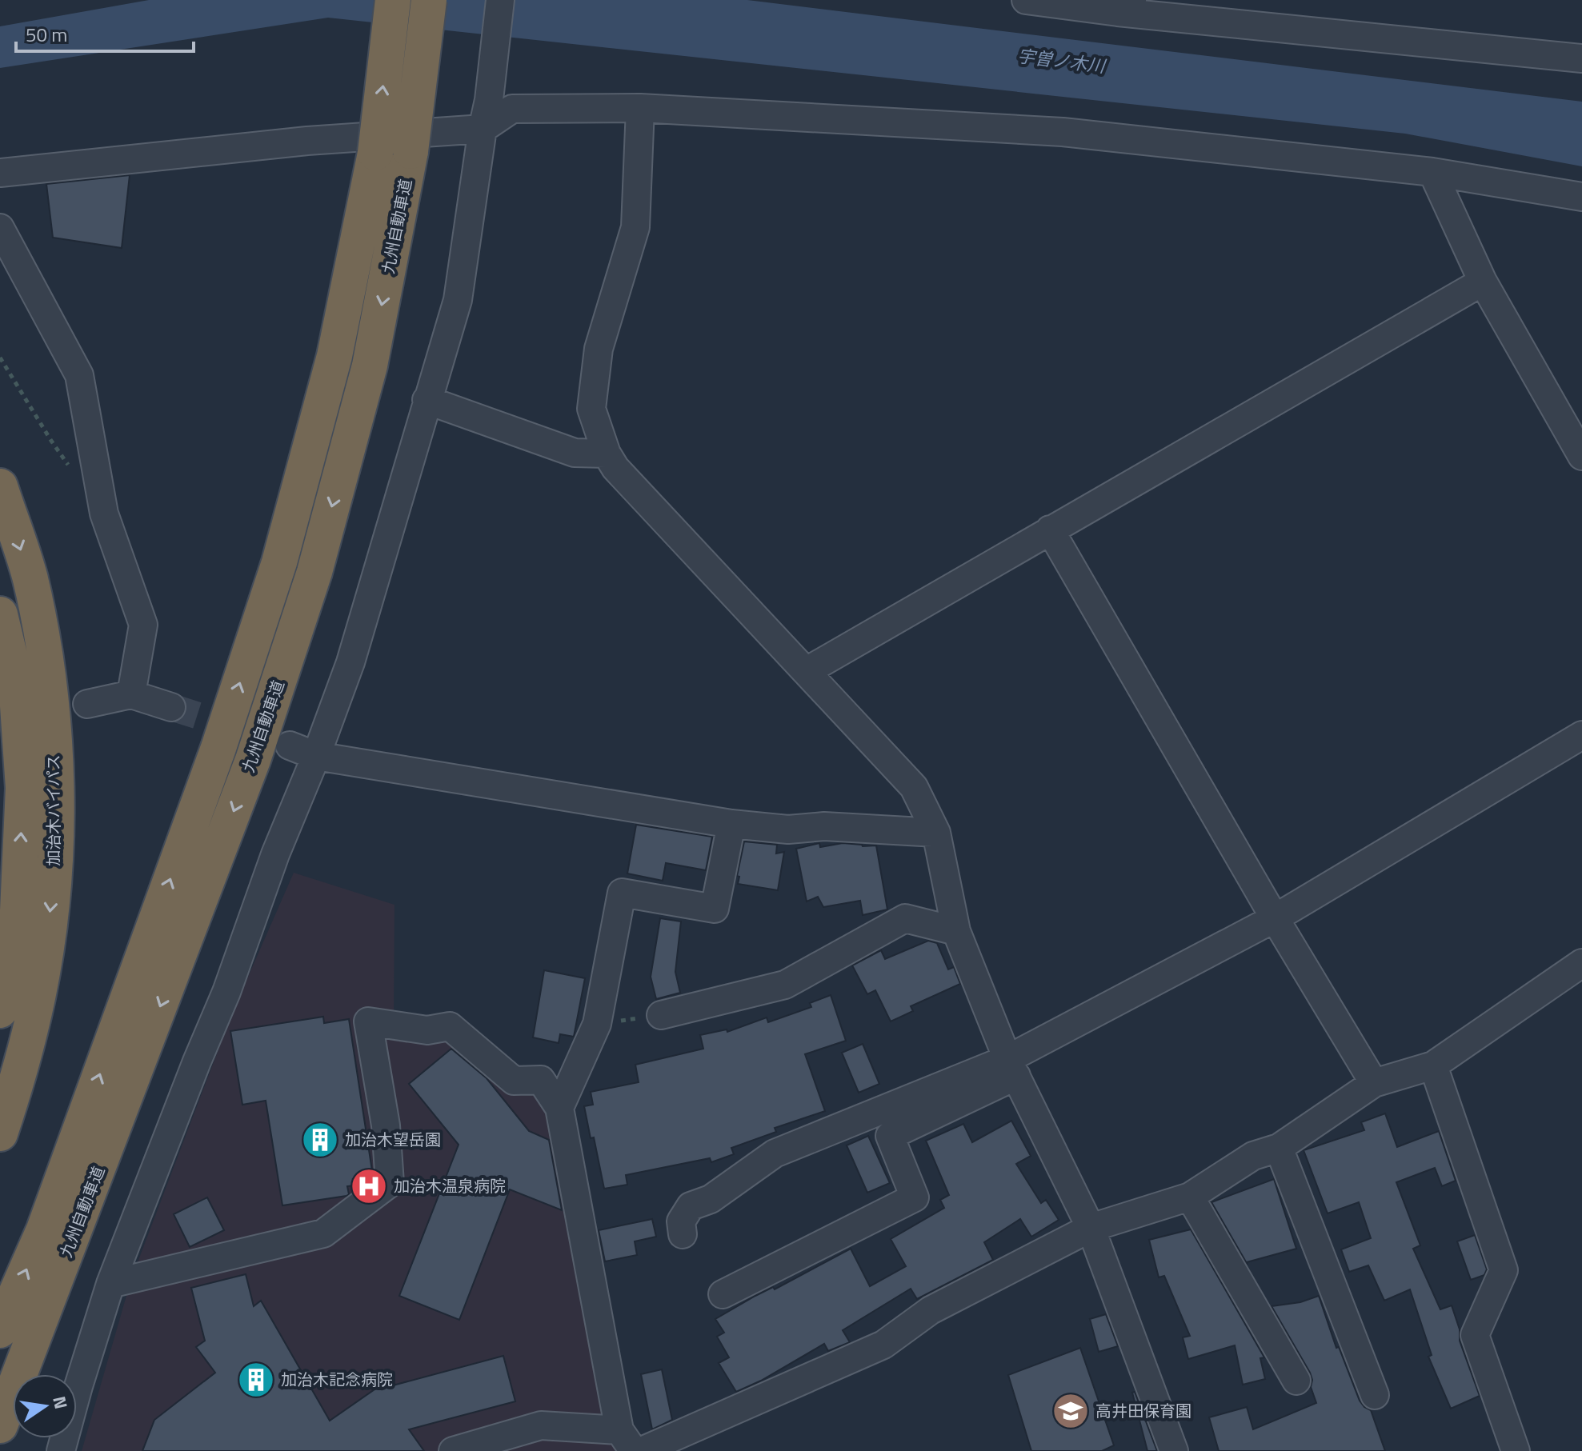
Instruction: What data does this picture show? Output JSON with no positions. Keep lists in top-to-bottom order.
{
  "streets": {
    "highway": ["九州自動車道", "加治木バイパス"]
  },
  "water": ["宇曽ノ木川"],
  "places": {
    "building": ["加治木望岳園", "加治木記念病院"],
    "hospital": ["加治木温泉病院"],
    "school or university": ["高井田保育園"]
  },
  "scale_bar": "50 m",
  "north": "right"
}
